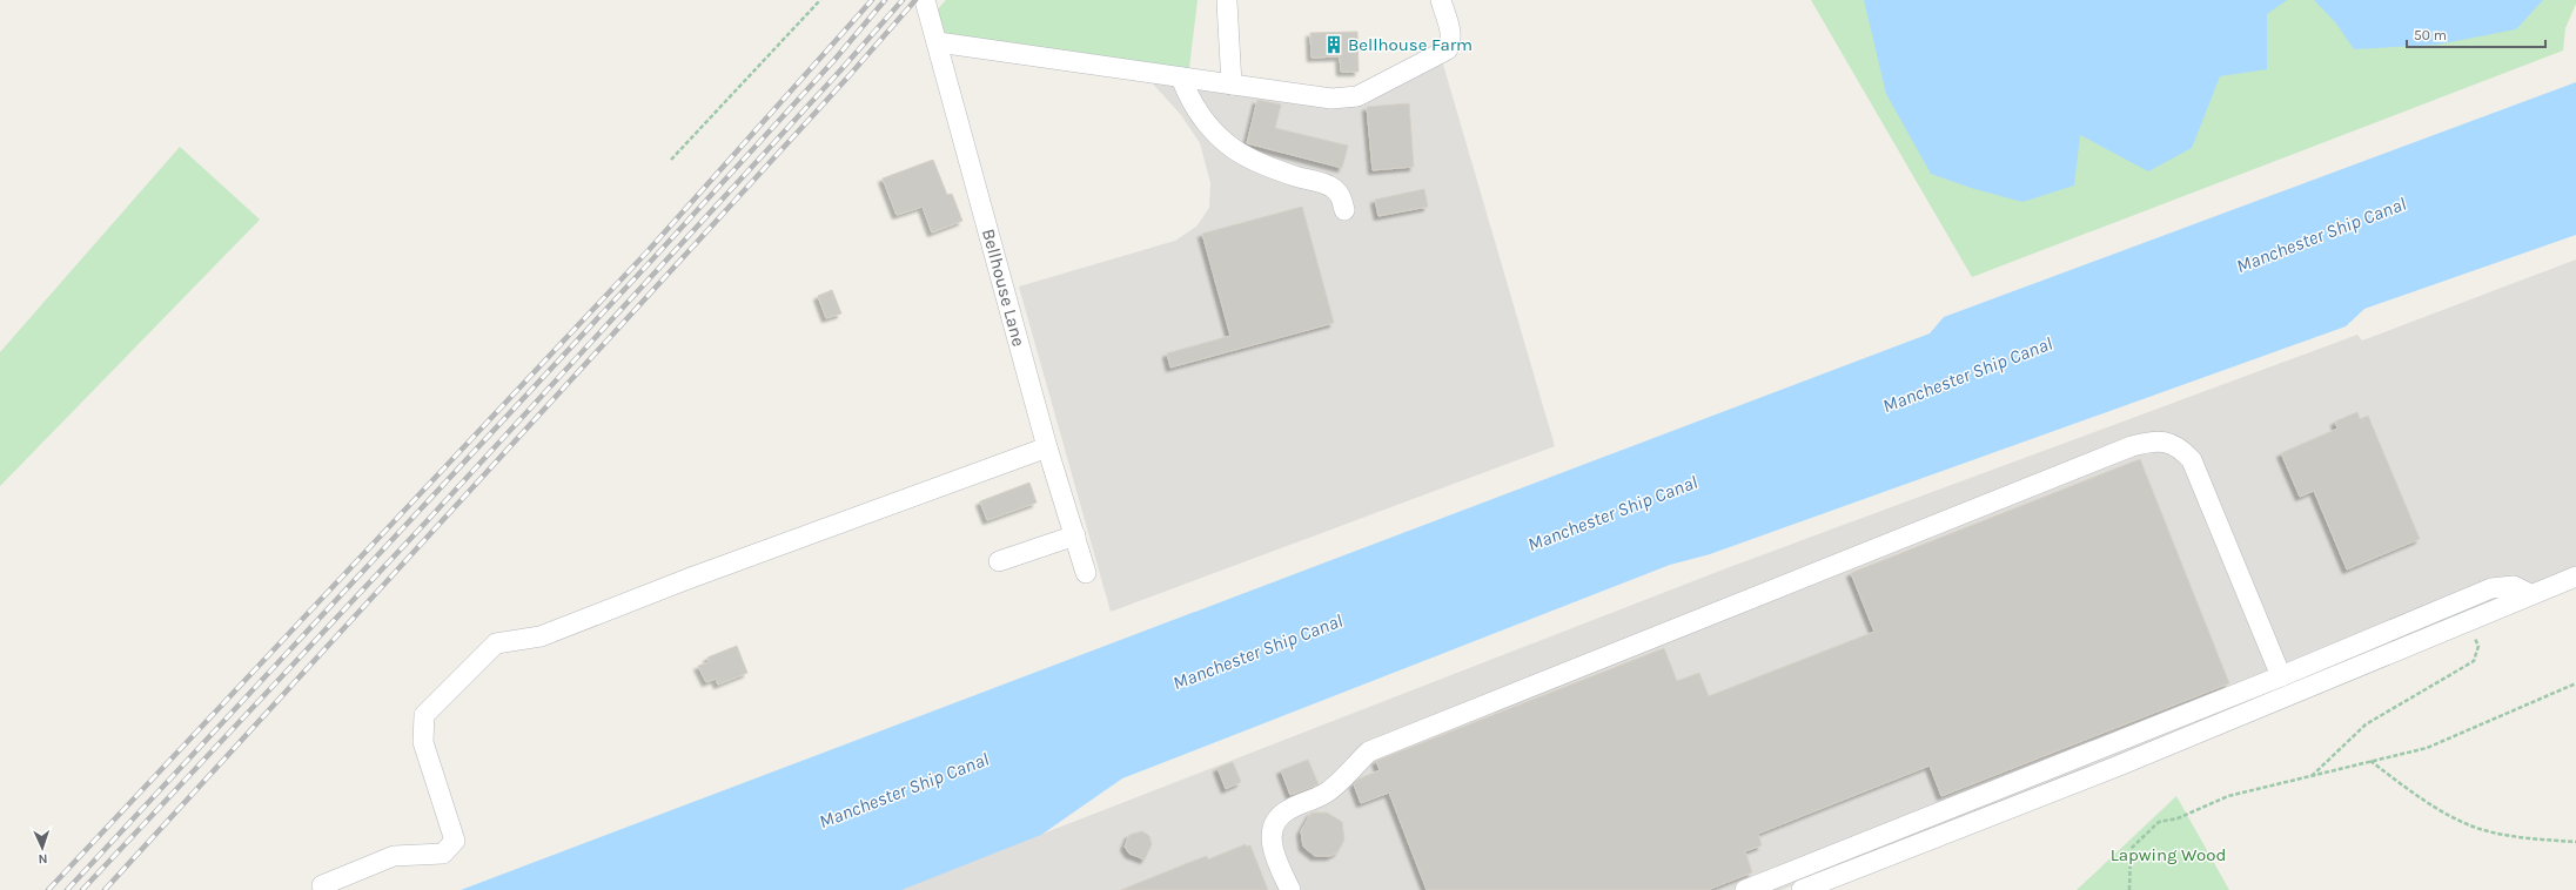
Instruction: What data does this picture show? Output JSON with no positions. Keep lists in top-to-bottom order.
{
  "streets": {
    "street": ["Bellhouse Lane"]
  },
  "water": ["Manchester Ship Canal"],
  "parks": ["Lapwing Wood"],
  "places": {
    "building": ["Bellhouse Farm"]
  },
  "scale_bar": "50 m",
  "north": "bottom"
}
